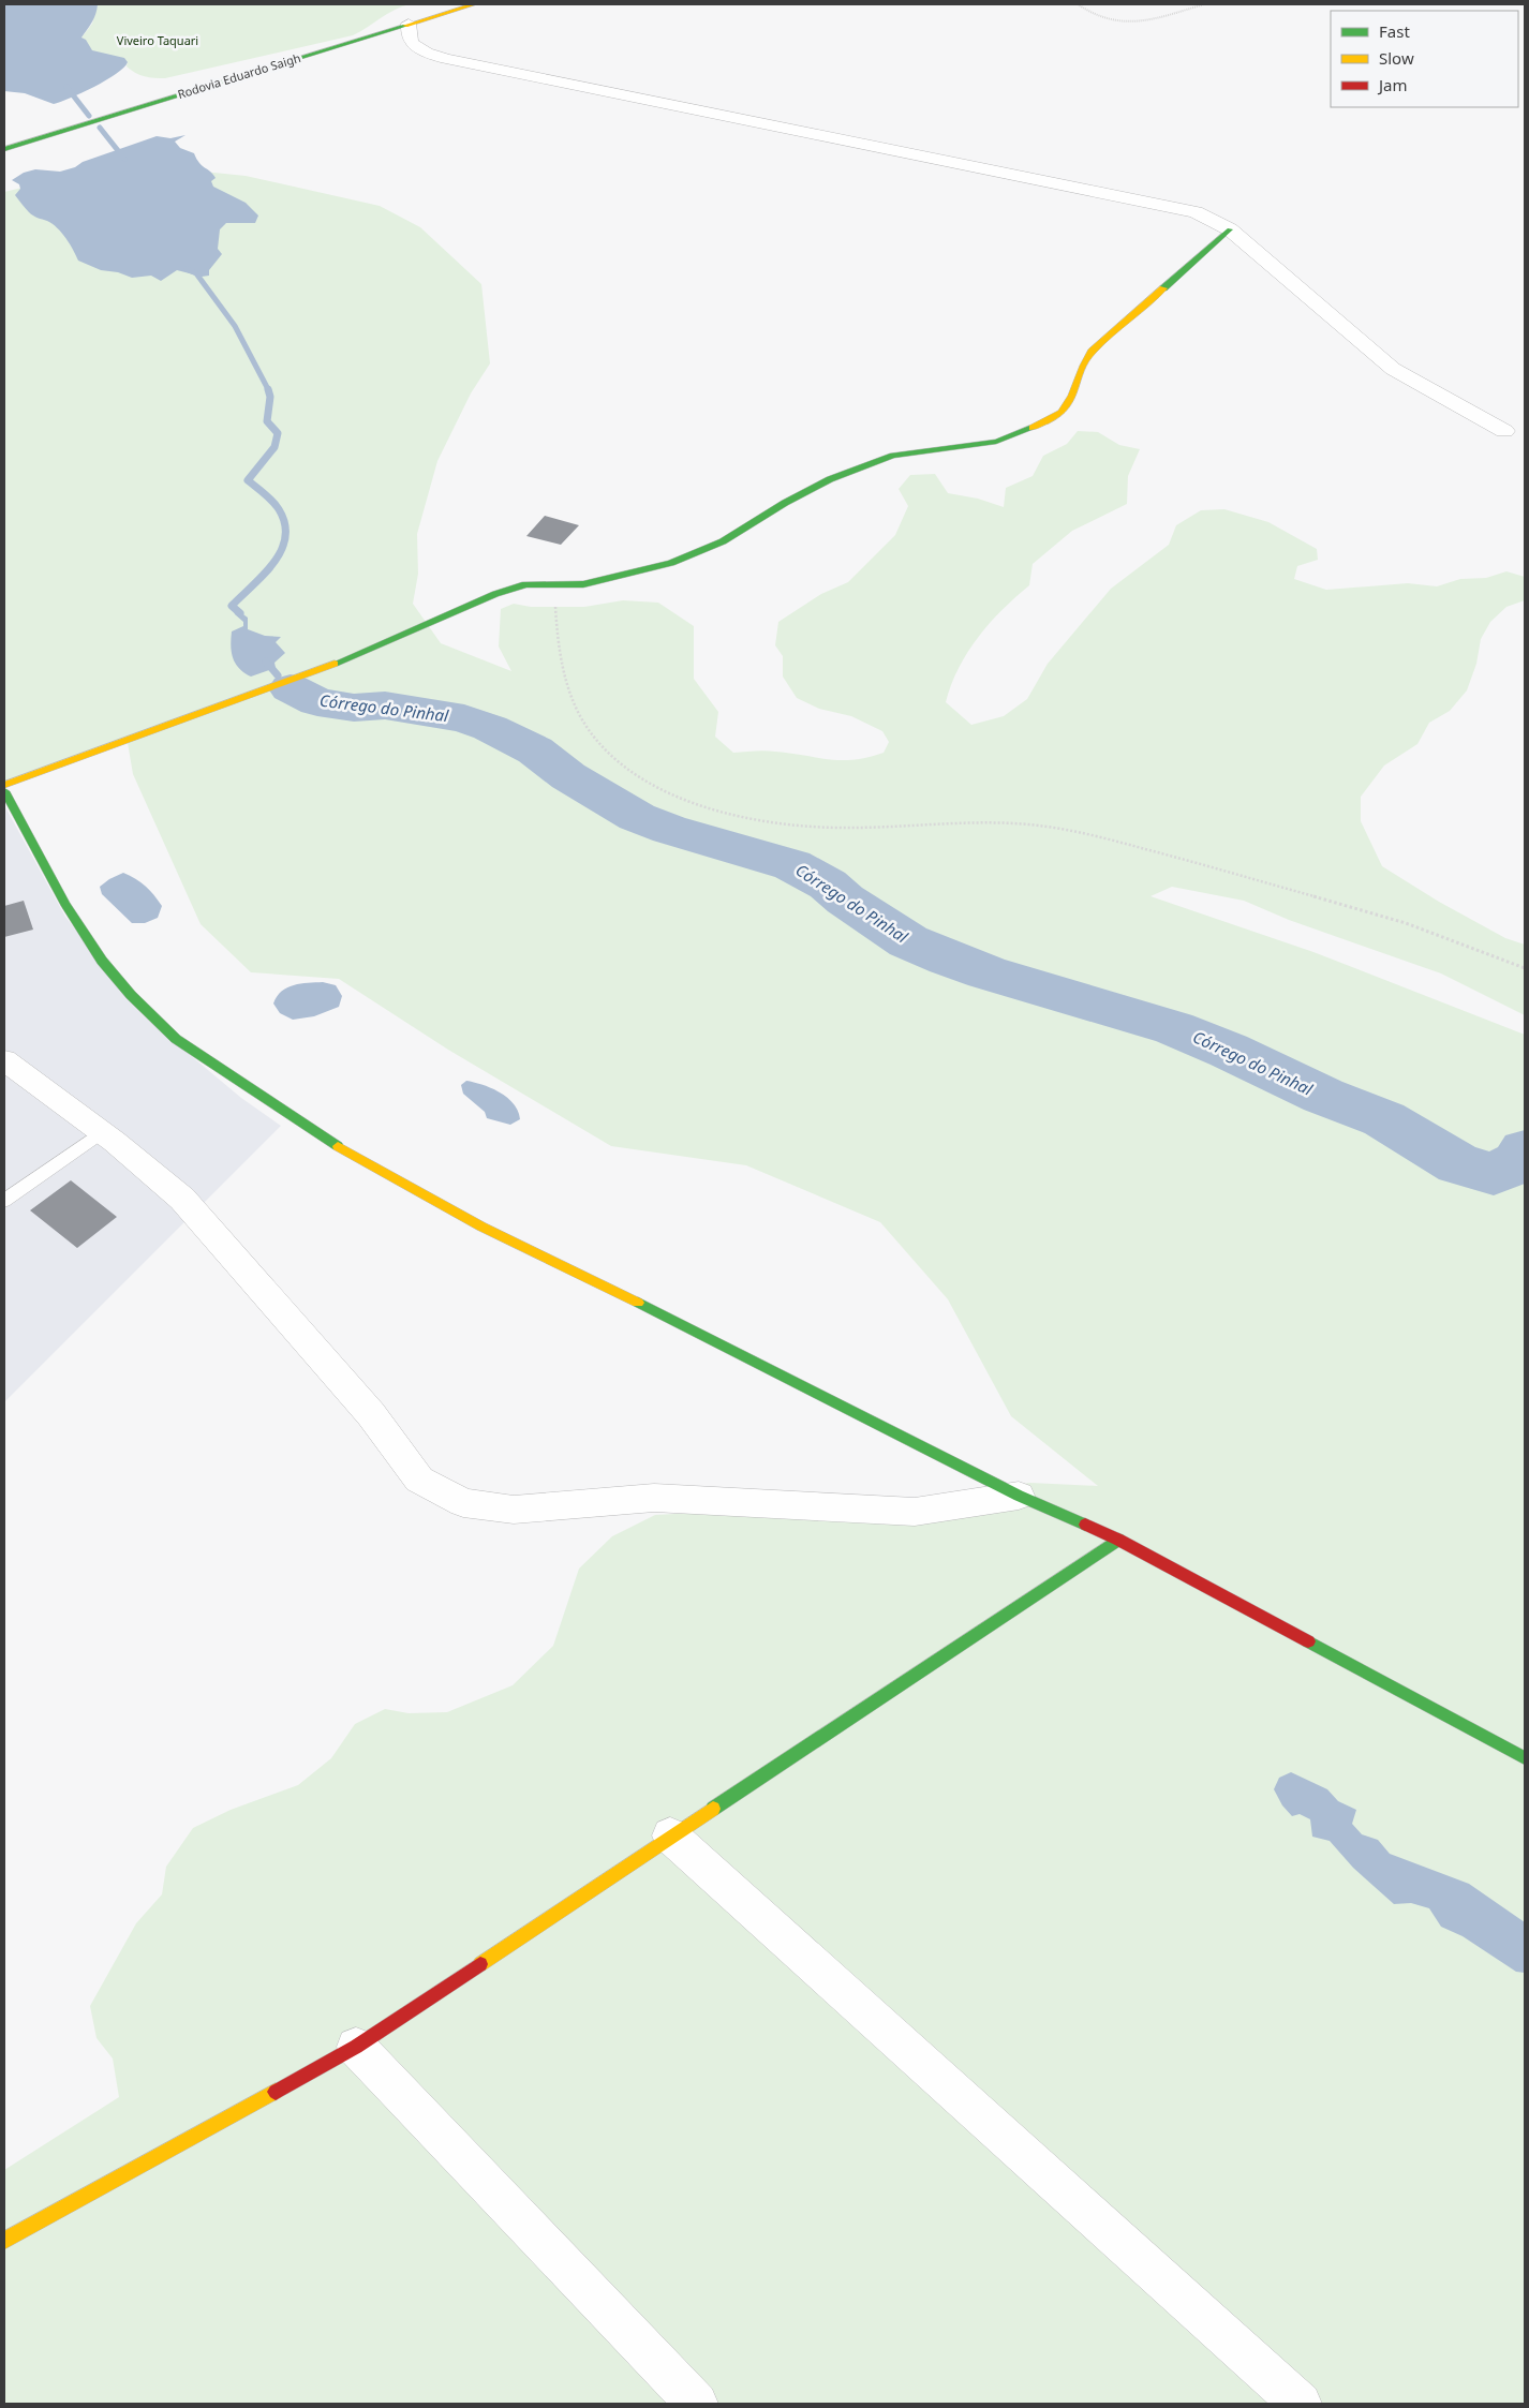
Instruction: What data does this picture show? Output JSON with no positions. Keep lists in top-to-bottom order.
{
  "streets": {
    "main road": ["Rodovia Eduardo Saigh"]
  },
  "water": ["Córrego do Pinhal"],
  "parks": ["Viveiro Taquari"],
  "legend": ["Fast", "Slow", "Jam"]
}
